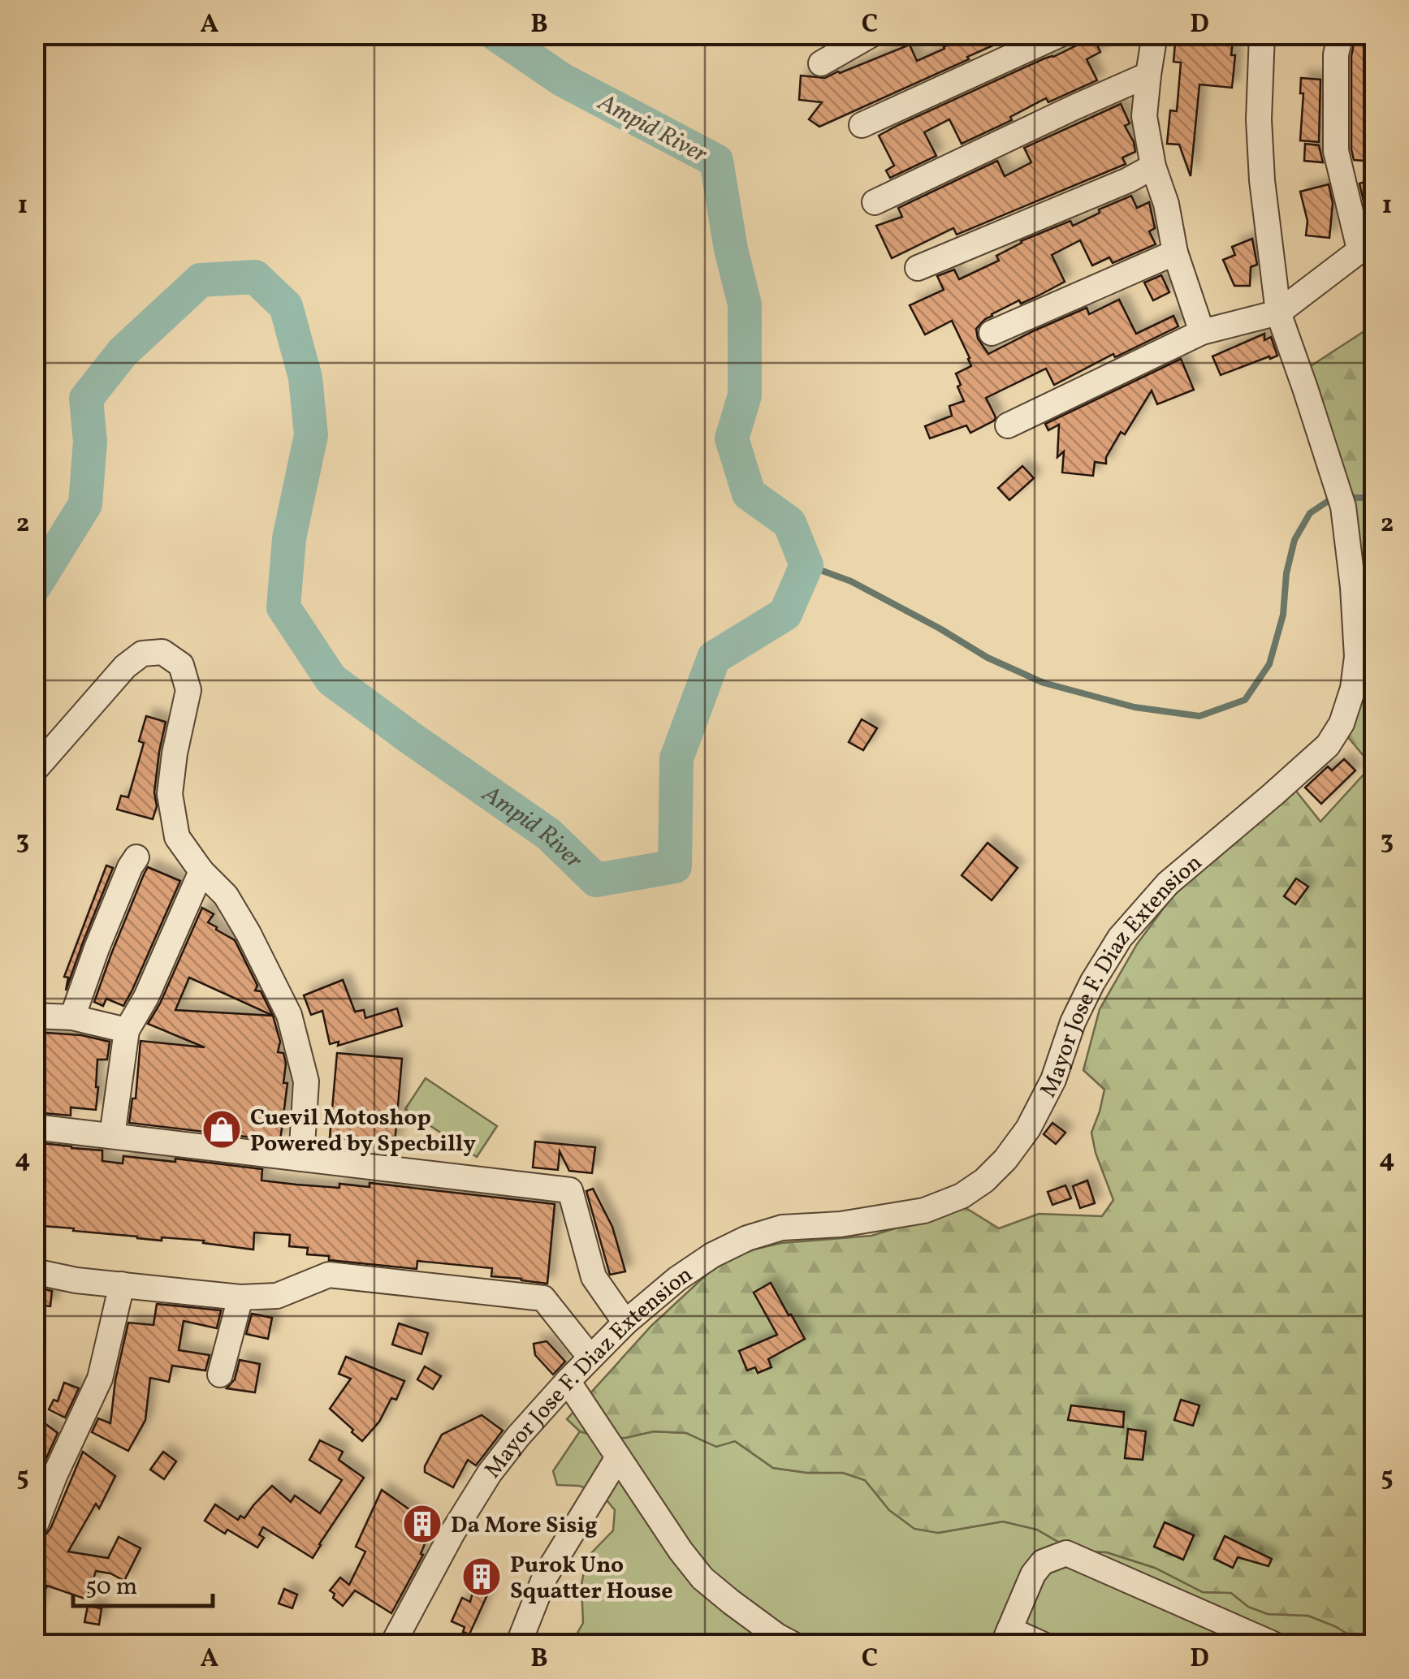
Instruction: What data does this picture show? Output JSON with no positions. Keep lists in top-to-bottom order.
{
  "streets": {
    "street": ["Mayor Jose F. Diaz Extension"]
  },
  "water": ["Ampid River"],
  "places": {
    "shop": ["Cuevil Motoshop Powered by Specbilly"],
    "building": ["Da More Sisig", "Purok Uno Squatter House"]
  },
  "scale_bar": "50 m",
  "grid": {
    "columns": [
      "A",
      "B",
      "C",
      "D"
    ],
    "rows": [
      "1",
      "2",
      "3",
      "4",
      "5"
    ]
  }
}
